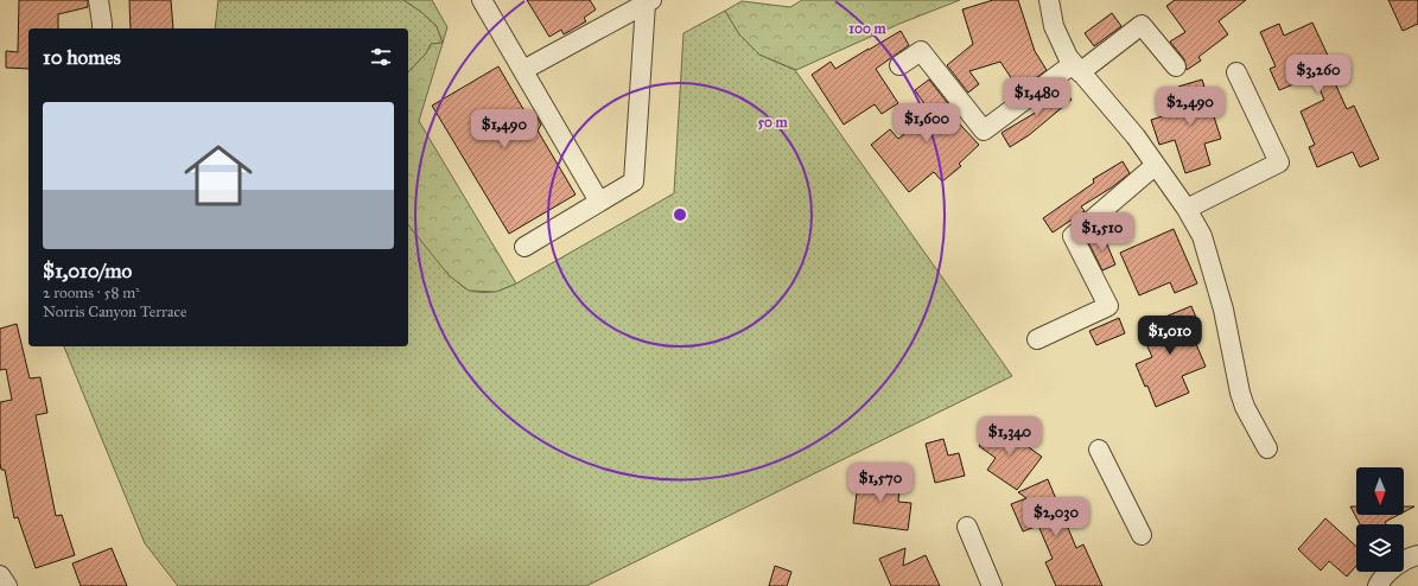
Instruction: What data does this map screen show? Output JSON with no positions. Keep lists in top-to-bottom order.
{
  "north": "bottom",
  "page": {
    "heading": "10 homes",
    "price": [
      "$3,260",
      "$1,480",
      "$2,490",
      "$1,600",
      "$1,490",
      "$1,510",
      "$1,010",
      "$1,340",
      "$1,570",
      "$2,030"
    ],
    "list": [
      {
        "name": "$1,010/mo",
        "note": "2 rooms · 58 m² · Norris Canyon Terrace"
      }
    ]
  },
  "rings": ["100 m", "50 m"]
}
